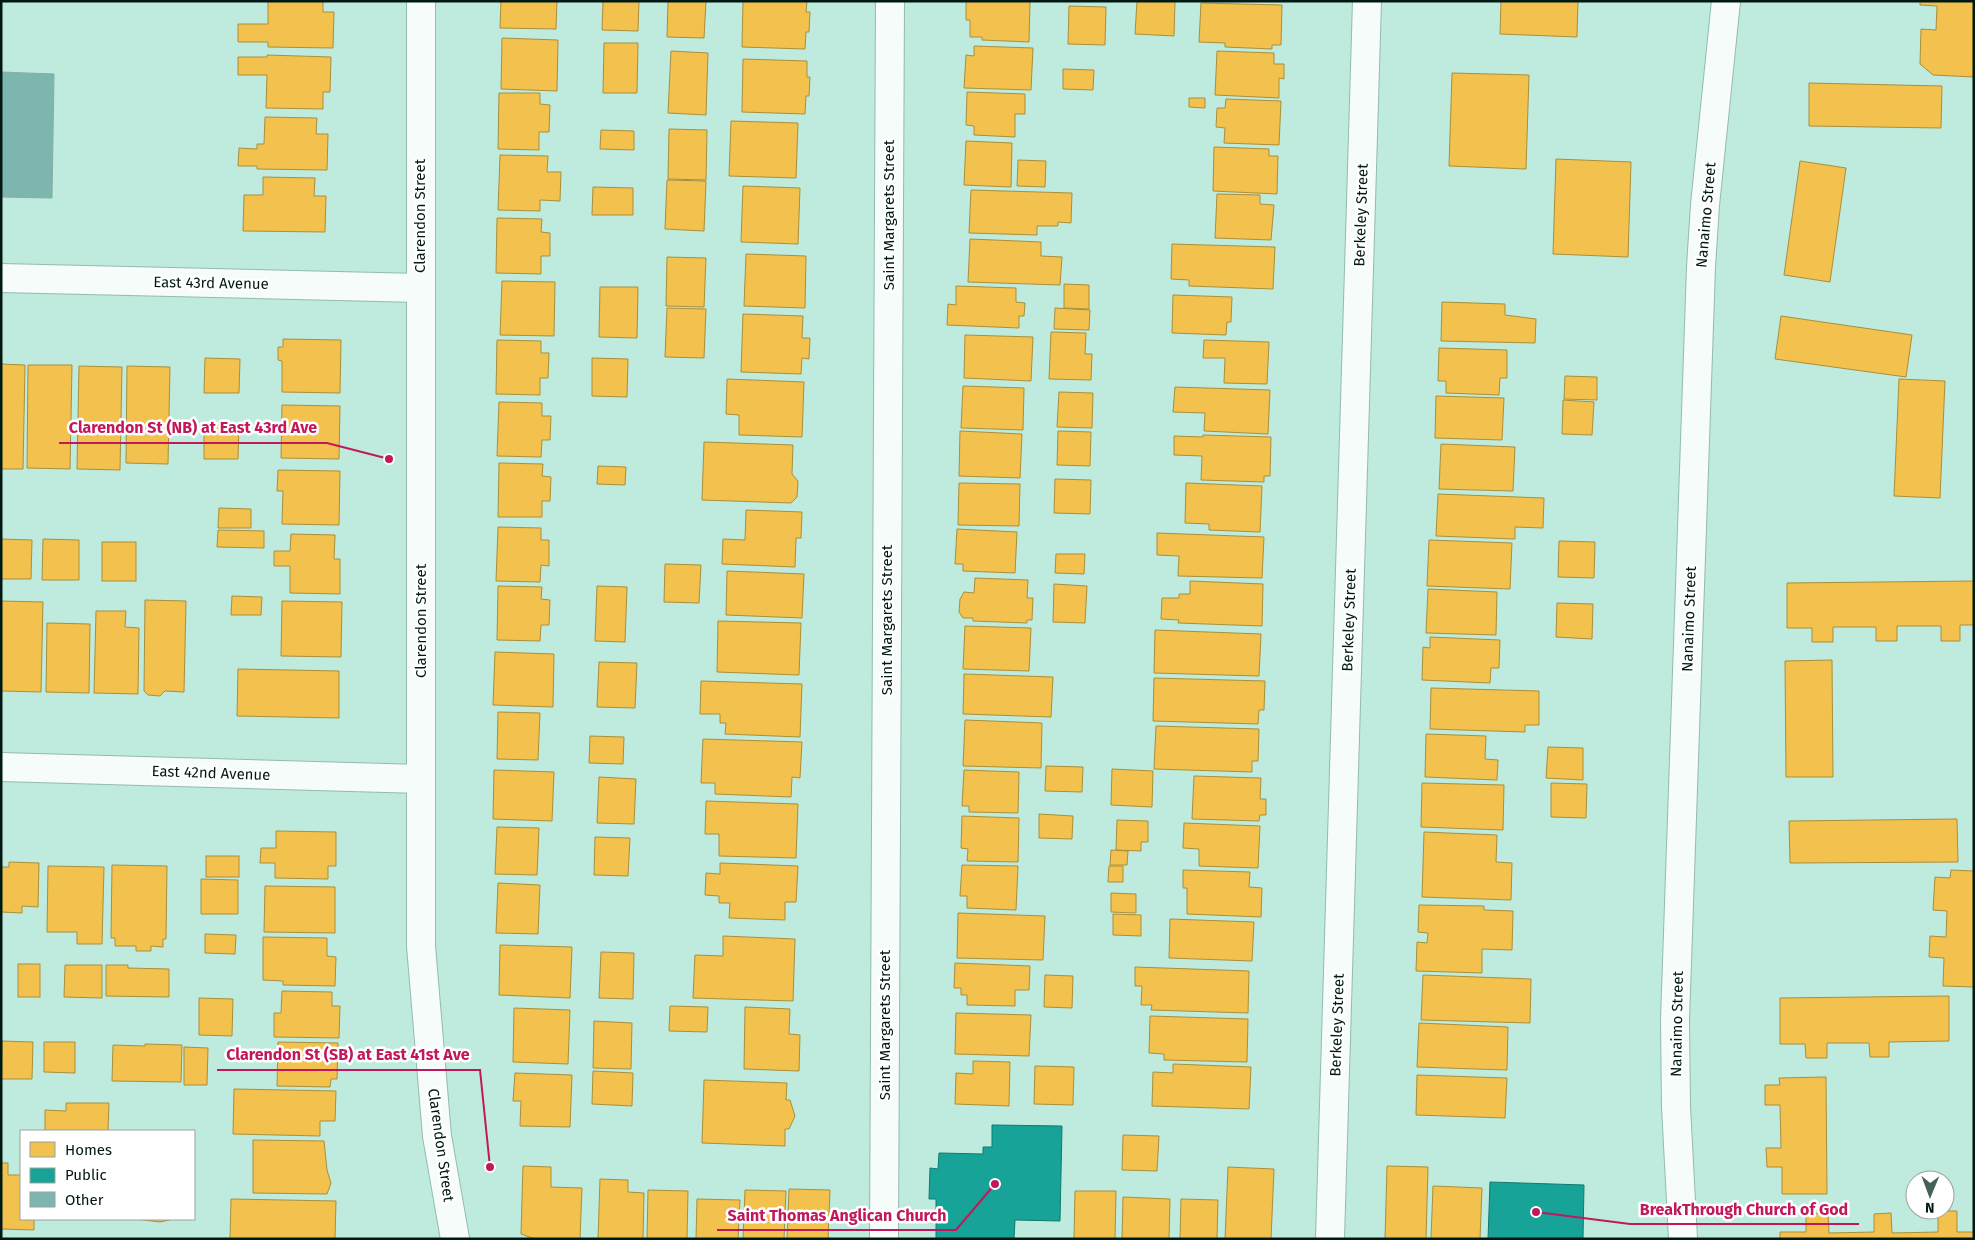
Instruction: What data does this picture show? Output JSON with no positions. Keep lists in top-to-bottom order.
{
  "streets": {
    "street": [
      "Saint Margarets Street",
      "Berkeley Street",
      "Nanaimo Street",
      "Clarendon Street",
      "East 43rd Avenue",
      "East 42nd Avenue"
    ]
  },
  "crossings": [
    ["Clarendon Street", "East 43rd Avenue"],
    ["Clarendon Street", "East 42nd Avenue"]
  ],
  "places": [
    "Clarendon St (NB) at East 43rd Ave",
    "Clarendon St (SB) at East 41st Ave",
    "Saint Thomas Anglican Church",
    "BreakThrough Church of God"
  ],
  "legend": ["Homes", "Public", "Other"],
  "north": "bottom"
}
